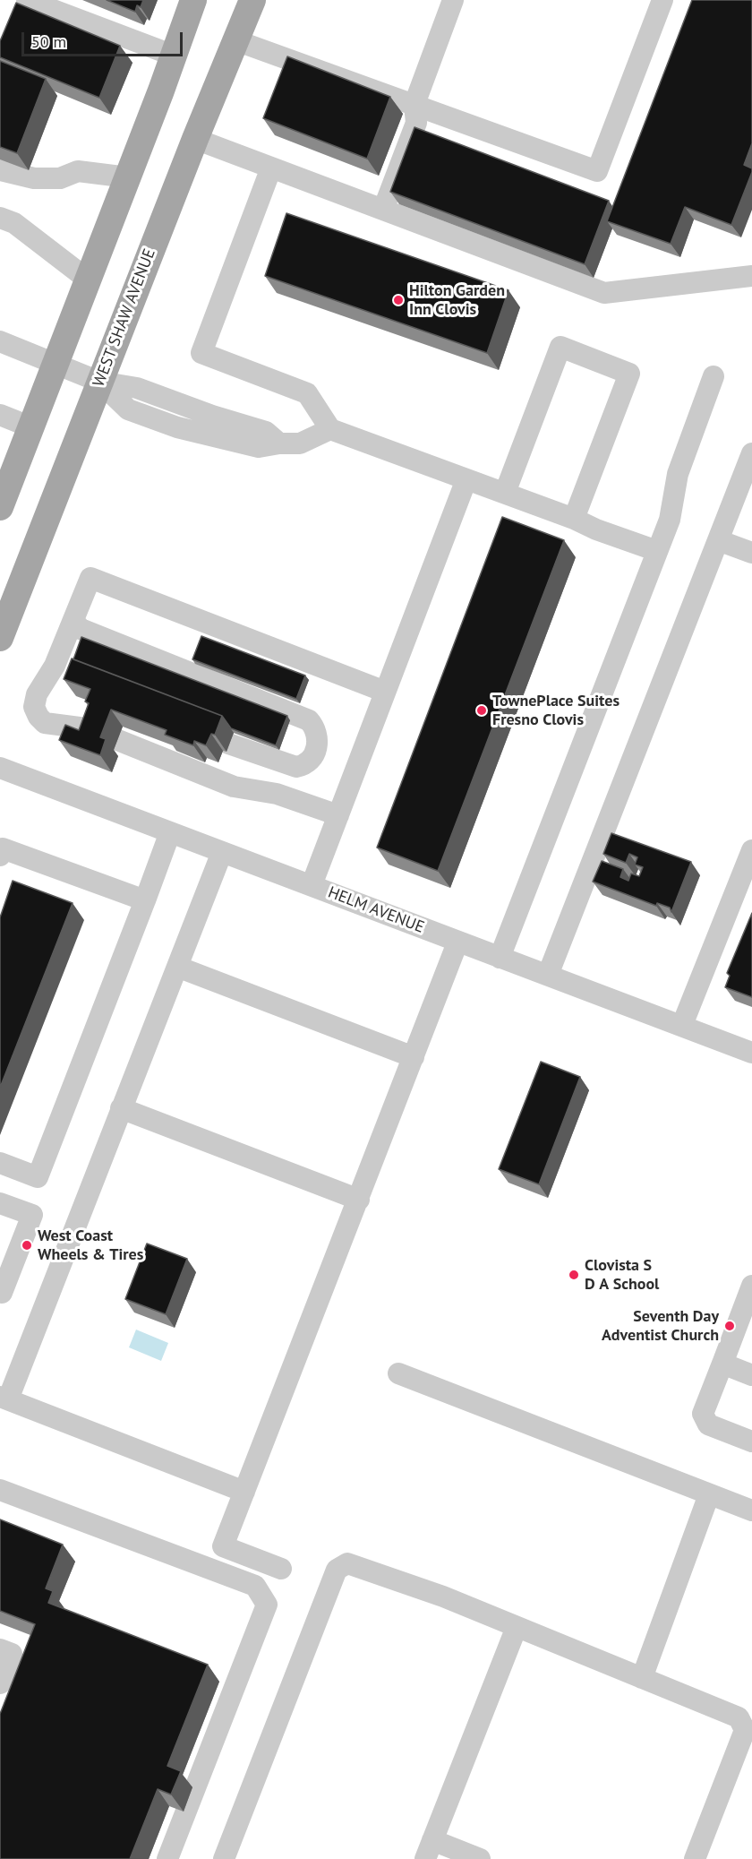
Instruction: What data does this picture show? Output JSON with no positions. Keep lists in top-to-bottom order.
{
  "streets": {
    "main road": ["WEST SHAW AVENUE"],
    "street": ["HELM AVENUE"]
  },
  "places": [
    "Hilton Garden Inn Clovis",
    "TownePlace Suites Fresno Clovis",
    "West Coast Wheels & Tires",
    "Clovista S D A School",
    "Seventh Day Adventist Church"
  ],
  "scale_bar": "50 m"
}
